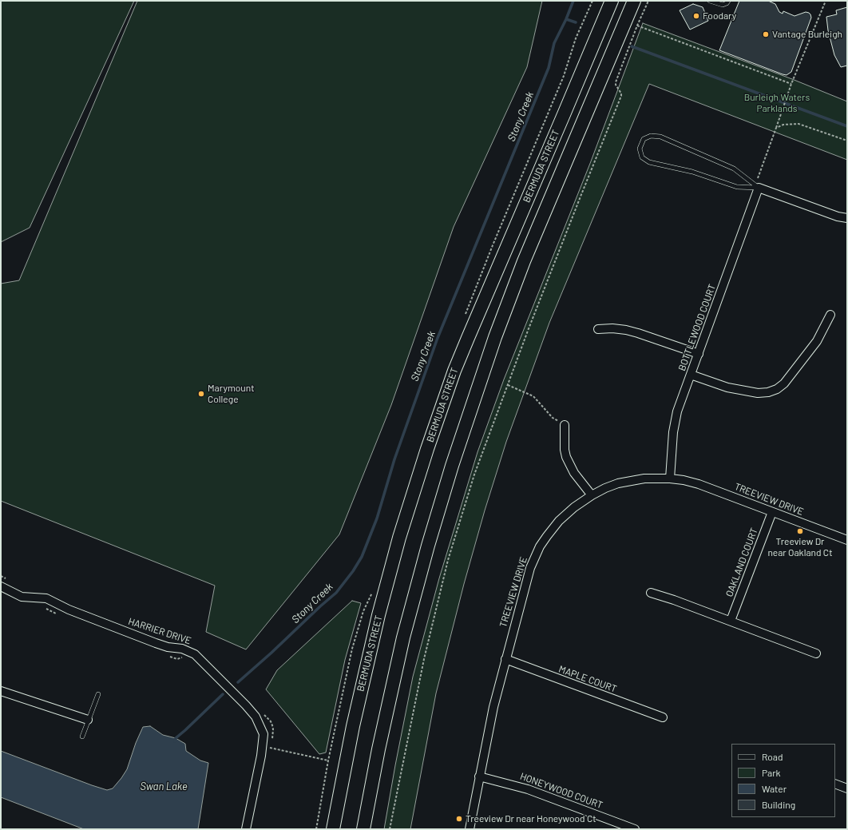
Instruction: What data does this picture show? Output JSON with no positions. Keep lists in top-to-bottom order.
{
  "streets": {
    "main road": ["BERMUDA STREET"],
    "street": [
      "BOTTLEWOOD COURT",
      "TREEVIEW DRIVE",
      "OAKLAND COURT",
      "HARRIER DRIVE",
      "MAPLE COURT",
      "HONEYWOOD COURT"
    ]
  },
  "crossings": [
    ["BOTTLEWOOD COURT", "TREEVIEW DRIVE"],
    ["TREEVIEW DRIVE", "OAKLAND COURT"],
    ["TREEVIEW DRIVE", "MAPLE COURT"],
    ["TREEVIEW DRIVE", "HONEYWOOD COURT"]
  ],
  "water": ["Stony Creek", "Swan Lake"],
  "parks": ["Burleigh Waters Parklands"],
  "places": [
    "Foodary",
    "Vantage Burleigh",
    "Marymount College",
    "Treeview Dr near Oakland Ct",
    "Treeview Dr near Honeywood Ct"
  ],
  "legend": [
    "Road",
    "Park",
    "Water",
    "Building"
  ]
}
